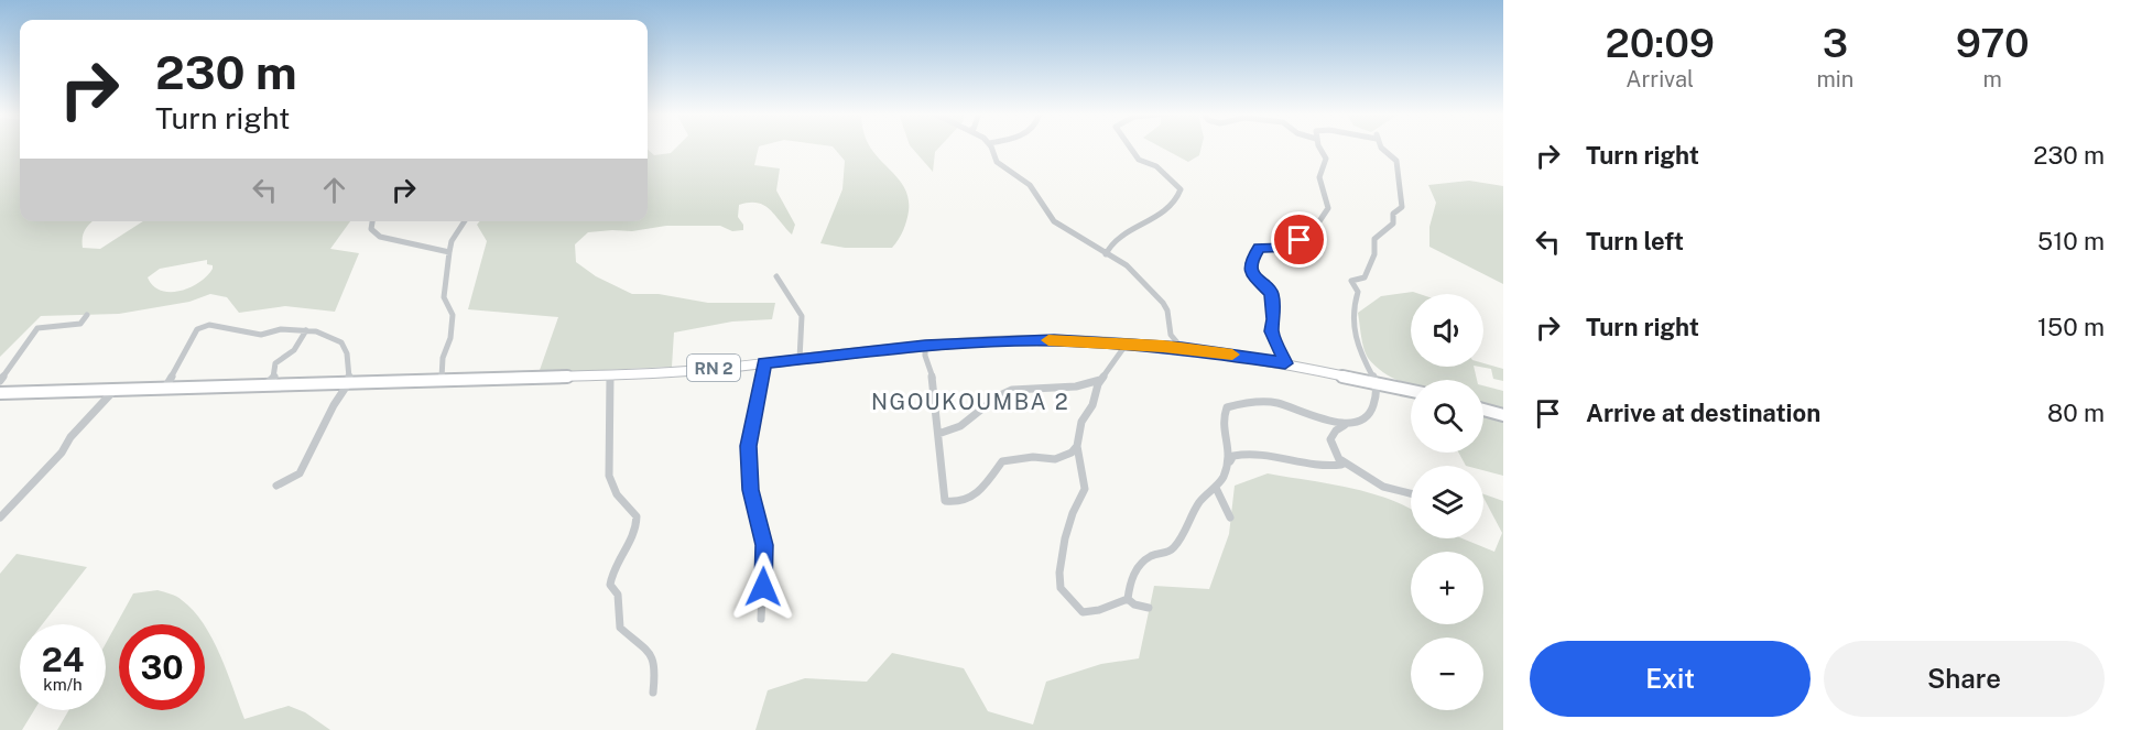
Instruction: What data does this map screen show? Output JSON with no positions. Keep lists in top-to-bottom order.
{
  "streets": {
    "main road": ["RN 2"]
  },
  "districts": ["NGOUKOUMBA 2"],
  "page": {
    "eta": [
      "20:09",
      "Arrival",
      "3",
      "min",
      "970",
      "m"
    ],
    "turn": ["230 m", "Turn right"],
    "list": [
      {
        "name": "Turn right",
        "value": "230 m"
      },
      {
        "name": "Turn left",
        "value": "510 m"
      },
      {
        "name": "Turn right",
        "value": "150 m"
      },
      {
        "name": "Arrive at destination",
        "value": "80 m"
      }
    ],
    "map_buttons": ["+", "−"],
    "speed": "24 km/h",
    "limit": "30",
    "buttons": ["Exit", "Share"]
  }
}
